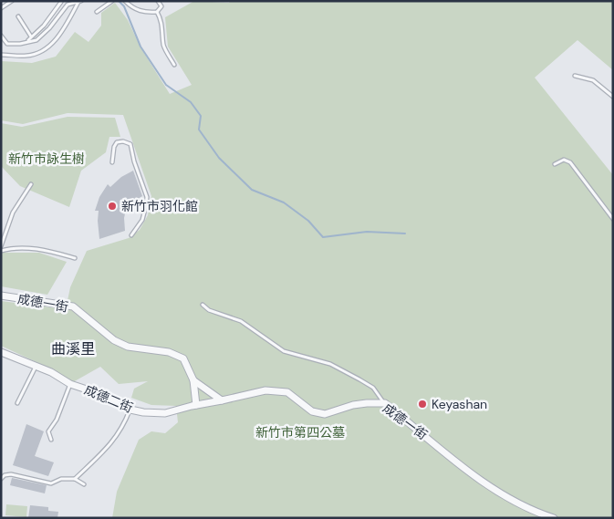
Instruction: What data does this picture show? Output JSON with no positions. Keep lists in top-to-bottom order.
{
  "streets": {
    "street": ["成德一街", "成德二街"]
  },
  "crossings": [
    ["成德一街", "成德二街"]
  ],
  "districts": ["曲溪里"],
  "parks": ["新竹市詠生樹", "新竹市第四公墓"],
  "places": ["新竹市羽化館", "Keyashan"]
}
